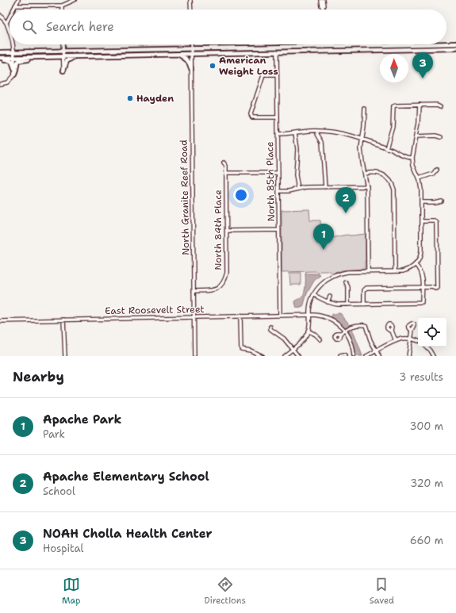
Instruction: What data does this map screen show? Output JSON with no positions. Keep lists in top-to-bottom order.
{
  "streets": {
    "street": [
      "North 85th Place",
      "North Granite Reef Road",
      "North 84th Place",
      "East Roosevelt Street"
    ]
  },
  "crossings": [
    ["North 85th Place", "East Roosevelt Street"],
    ["North Granite Reef Road", "North 84th Place"],
    ["North Granite Reef Road", "East Roosevelt Street"]
  ],
  "places": ["American Weight Loss", "Hayden"],
  "north": "top",
  "page": {
    "search": "Search here",
    "pins": ["3", "2", "1"],
    "heading": ["Nearby", "3 results"],
    "list": [
      {
        "mark": "1",
        "name": "Apache Park",
        "note": "Park",
        "value": "300 m"
      },
      {
        "mark": "2",
        "name": "Apache Elementary School",
        "note": "School",
        "value": "320 m"
      },
      {
        "mark": "3",
        "name": "NOAH Cholla Health Center",
        "note": "Hospital",
        "value": "660 m"
      }
    ],
    "nav": ["Map", "Directions", "Saved"]
  }
}
